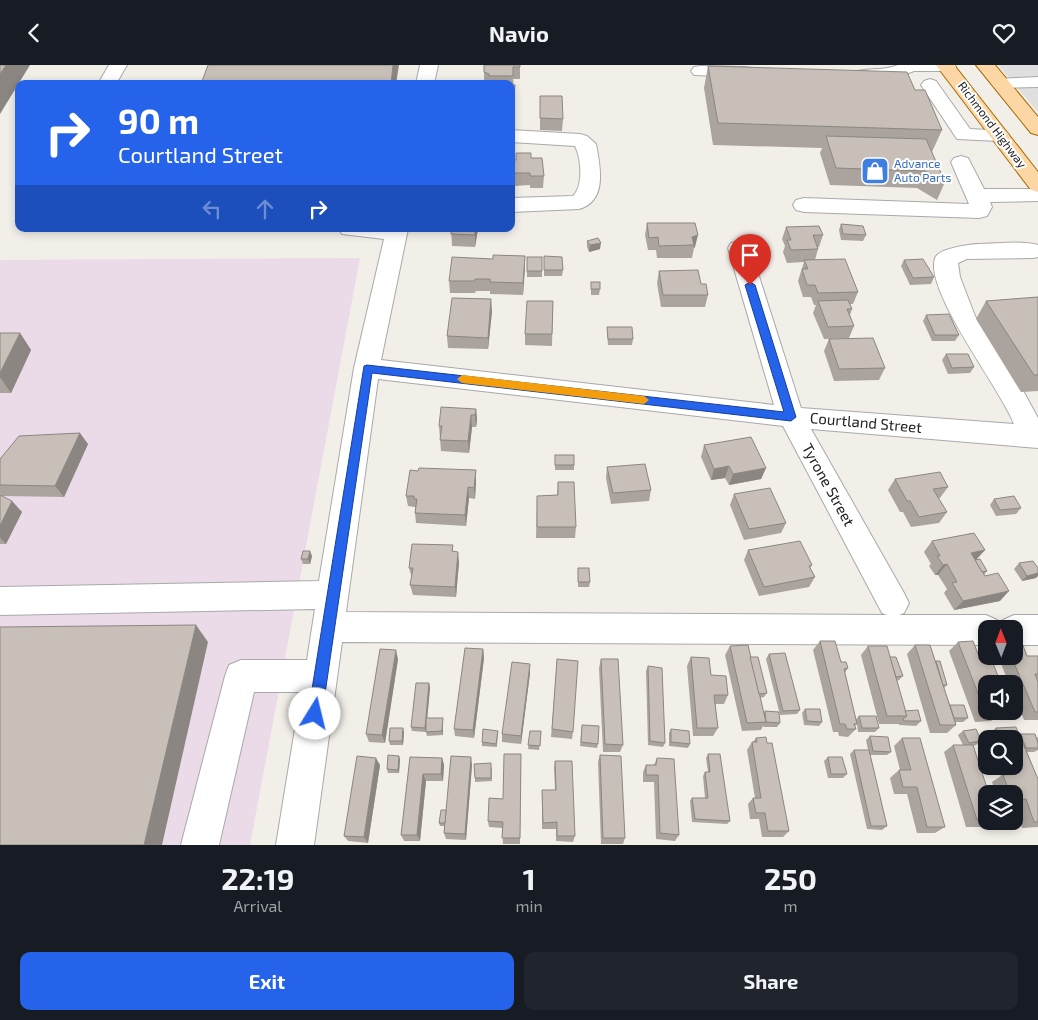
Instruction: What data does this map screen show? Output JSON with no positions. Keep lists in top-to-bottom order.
{
  "streets": {
    "main road": ["Richmond Highway"],
    "street": ["Courtland Street", "Tyrone Street"]
  },
  "crossings": [
    ["Courtland Street", "Tyrone Street"]
  ],
  "places": {
    "shop": ["Advance Auto Parts"]
  },
  "north": "top",
  "page": {
    "header": "Navio",
    "turn": ["90 m", "Courtland Street"],
    "eta": [
      "22:19",
      "Arrival",
      "1",
      "min",
      "250",
      "m"
    ],
    "buttons": ["Exit", "Share"]
  }
}
